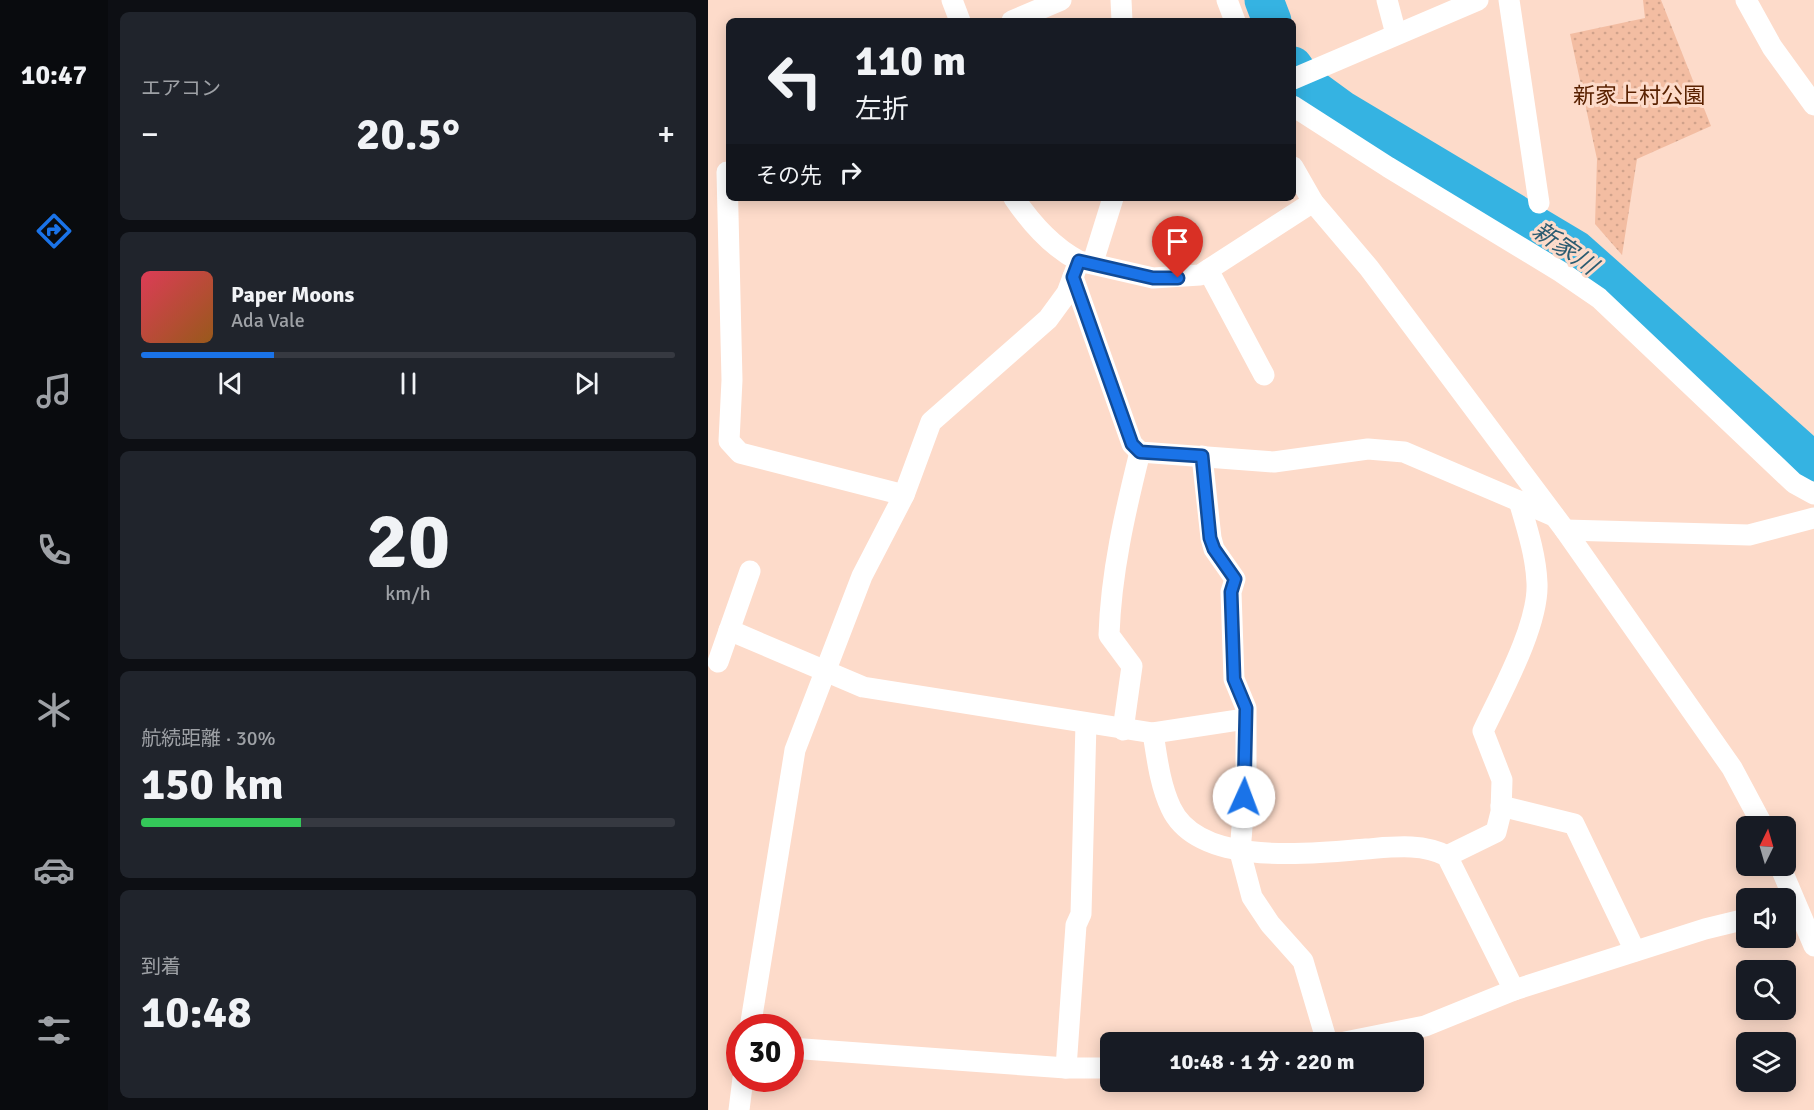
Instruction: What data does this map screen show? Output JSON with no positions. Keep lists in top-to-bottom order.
{
  "water": ["新家川"],
  "parks": ["新家上村公園"],
  "north": "top",
  "page": {
    "tabs": "10:47",
    "tile": [
      "エアコン",
      ["20", "km/h"],
      ["航続距離 · 30%", "150 km"],
      ["到着", "10:48"]
    ],
    "turn": ["110 m", "左折"],
    "heat": ["−", "20.5°", "+"],
    "then": "その先",
    "song": ["Paper Moons", "Ada Vale"],
    "limit": "30",
    "trip": "10:48 · 1 分 · 220 m"
  }
}
